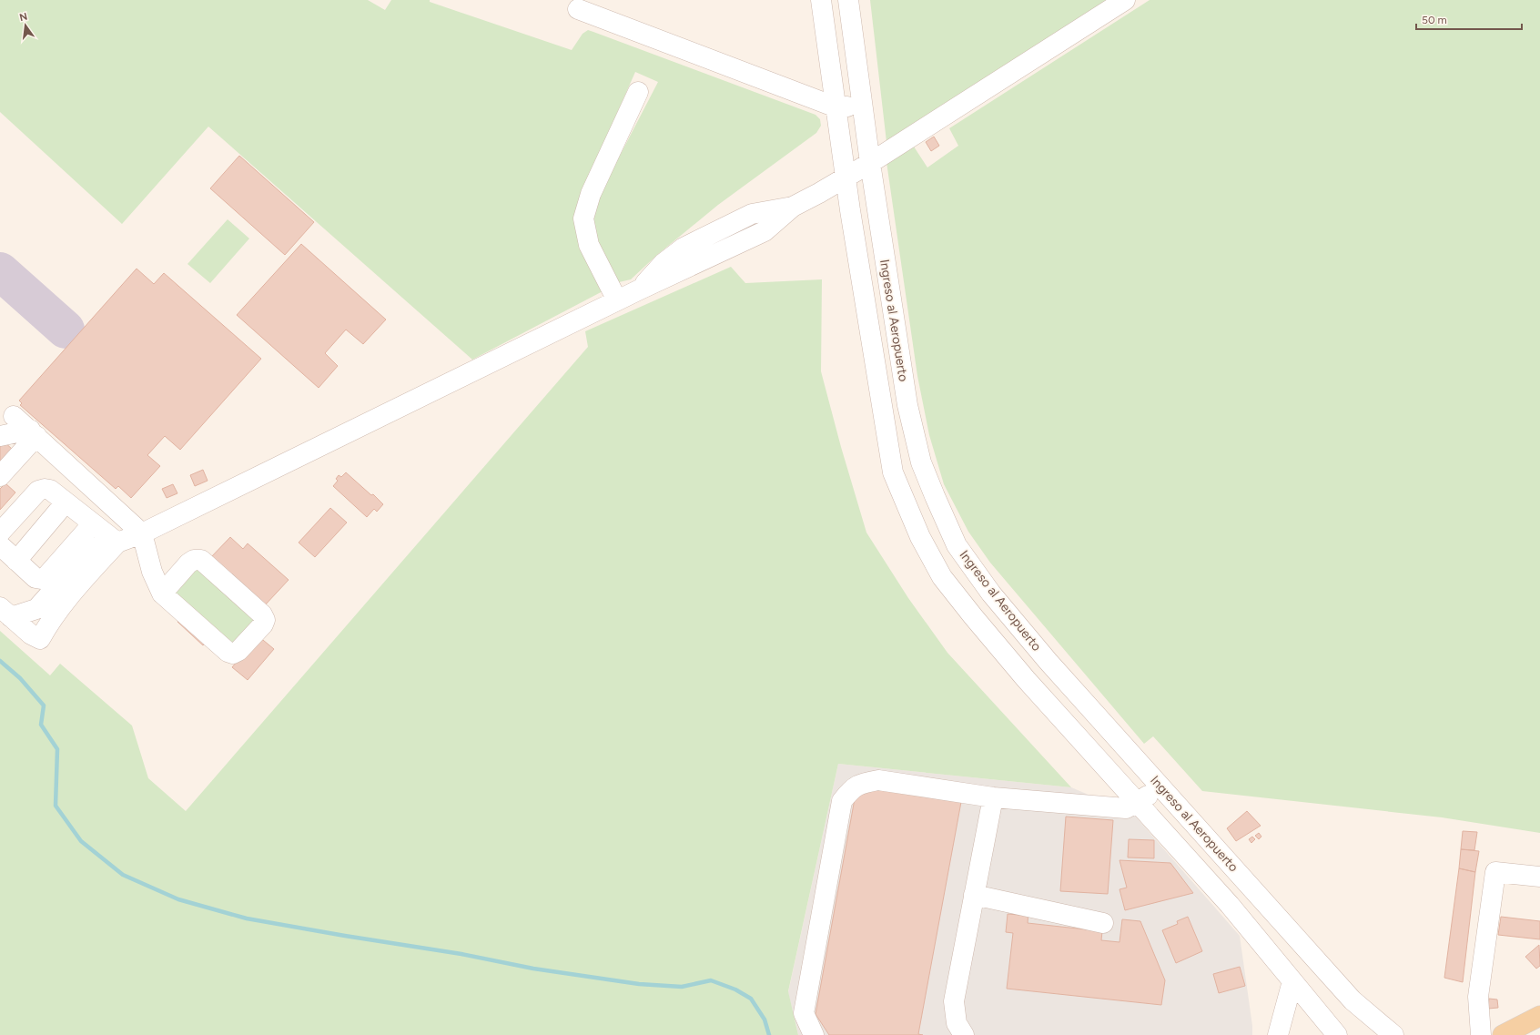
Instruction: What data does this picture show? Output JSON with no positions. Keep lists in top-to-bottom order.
{
  "streets": {
    "lane": ["Ingreso al Aeropuerto"]
  },
  "scale_bar": "50 m",
  "north": "top"
}
